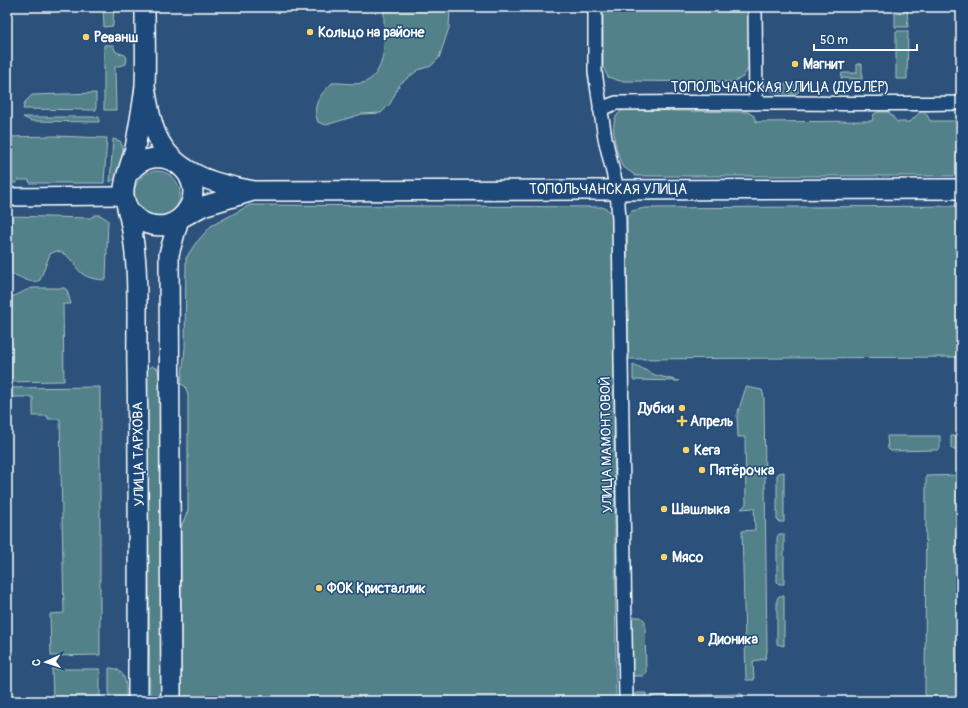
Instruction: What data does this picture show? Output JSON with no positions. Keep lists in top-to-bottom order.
{
  "streets": {
    "main road": ["ТОПОЛЬЧАНСКАЯ УЛИЦА", "УЛИЦА ТАРХОВА"],
    "street": ["ТОПОЛЬЧАНСКАЯ УЛИЦА (ДУБЛЁР)", "УЛИЦА МАМОНТОВОЙ"]
  },
  "crossings": [
    ["ТОПОЛЬЧАНСКАЯ УЛИЦА (ДУБЛЁР)", "УЛИЦА МАМОНТОВОЙ"],
    ["ТОПОЛЬЧАНСКАЯ УЛИЦА", "УЛИЦА МАМОНТОВОЙ"],
    ["ТОПОЛЬЧАНСКАЯ УЛИЦА", "УЛИЦА ТАРХОВА"]
  ],
  "places": {
    "other": [
      "Кольцо на районе",
      "Реванш",
      "Магнит",
      "Дубки",
      "Кега",
      "Пятёрочка",
      "Шашлыка",
      "Мясо",
      "ФОК Кристаллик",
      "Дионика"
    ],
    "health": ["Апрель"]
  },
  "scale_bar": "50 m",
  "north": "left"
}
